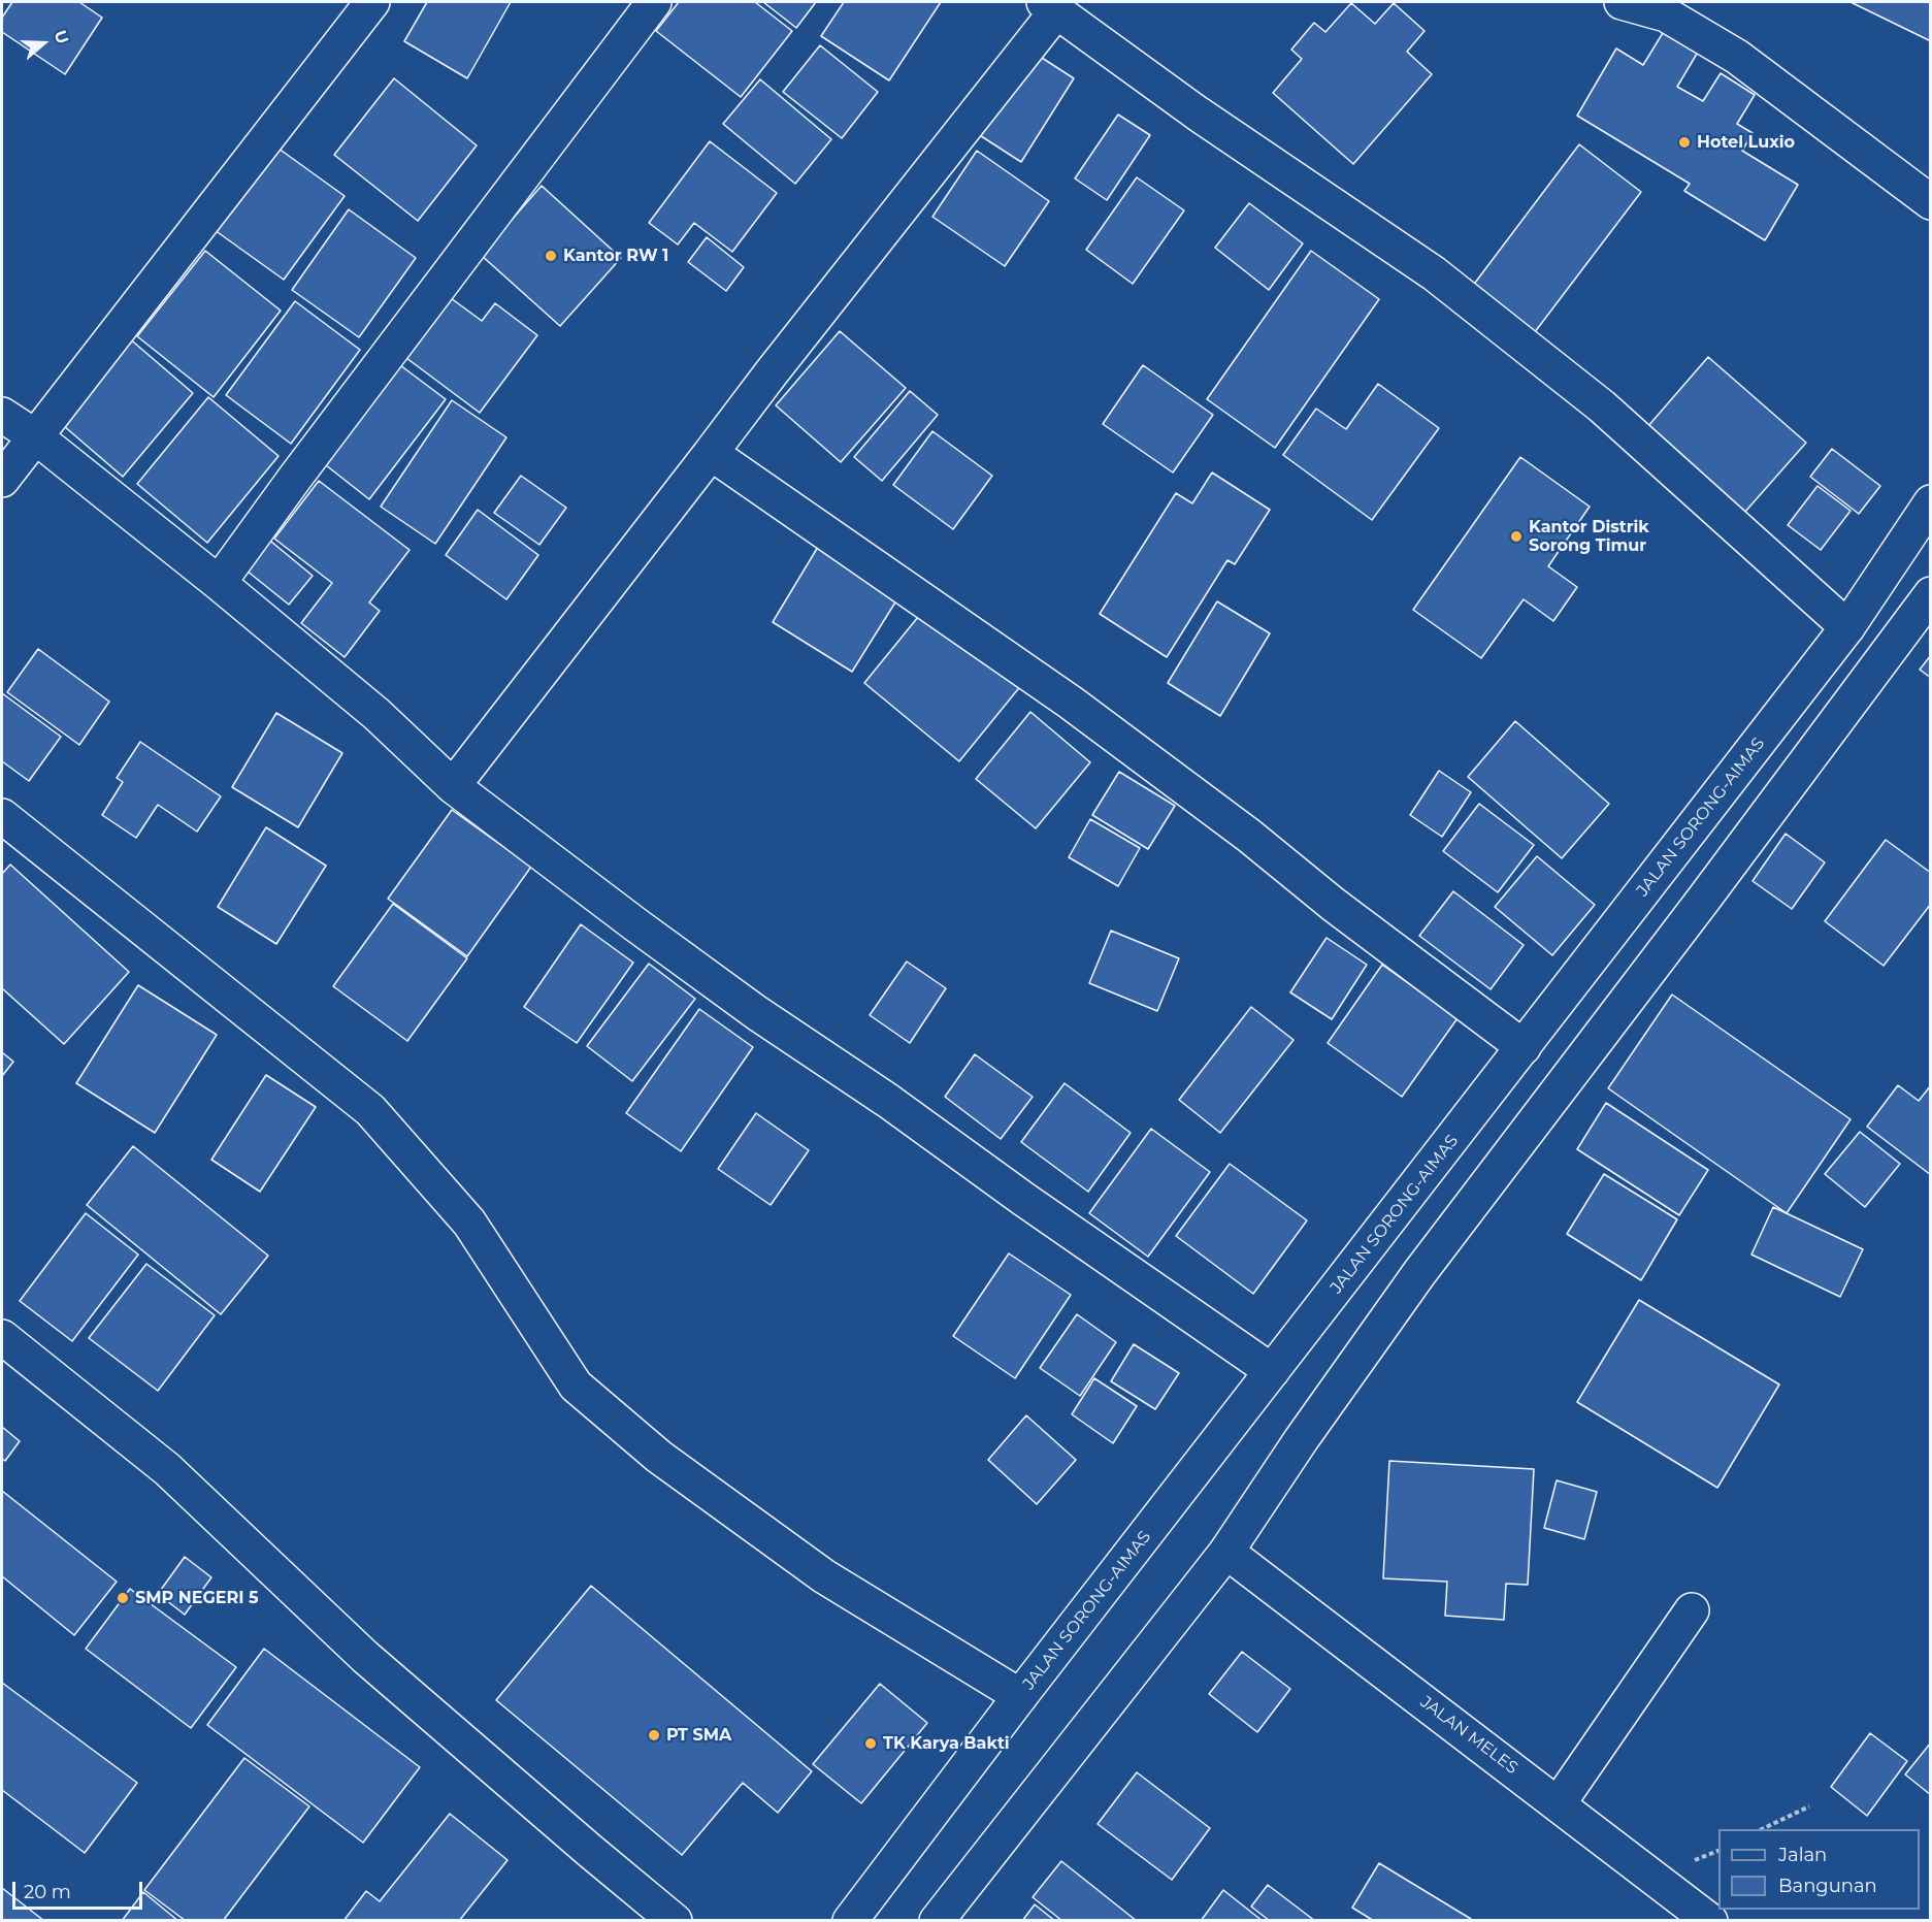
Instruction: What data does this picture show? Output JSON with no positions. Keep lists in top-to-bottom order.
{
  "streets": {
    "main road": ["JALAN SORONG-AIMAS", "JALAN MELES"]
  },
  "places": [
    "Hotel Luxio",
    "Kantor RW 1",
    "Kantor Distrik Sorong Timur",
    "SMP NEGERI 5",
    "PT SMA",
    "TK Karya Bakti"
  ],
  "legend": ["Jalan", "Bangunan"],
  "scale_bar": "20 m",
  "north": "right"
}
